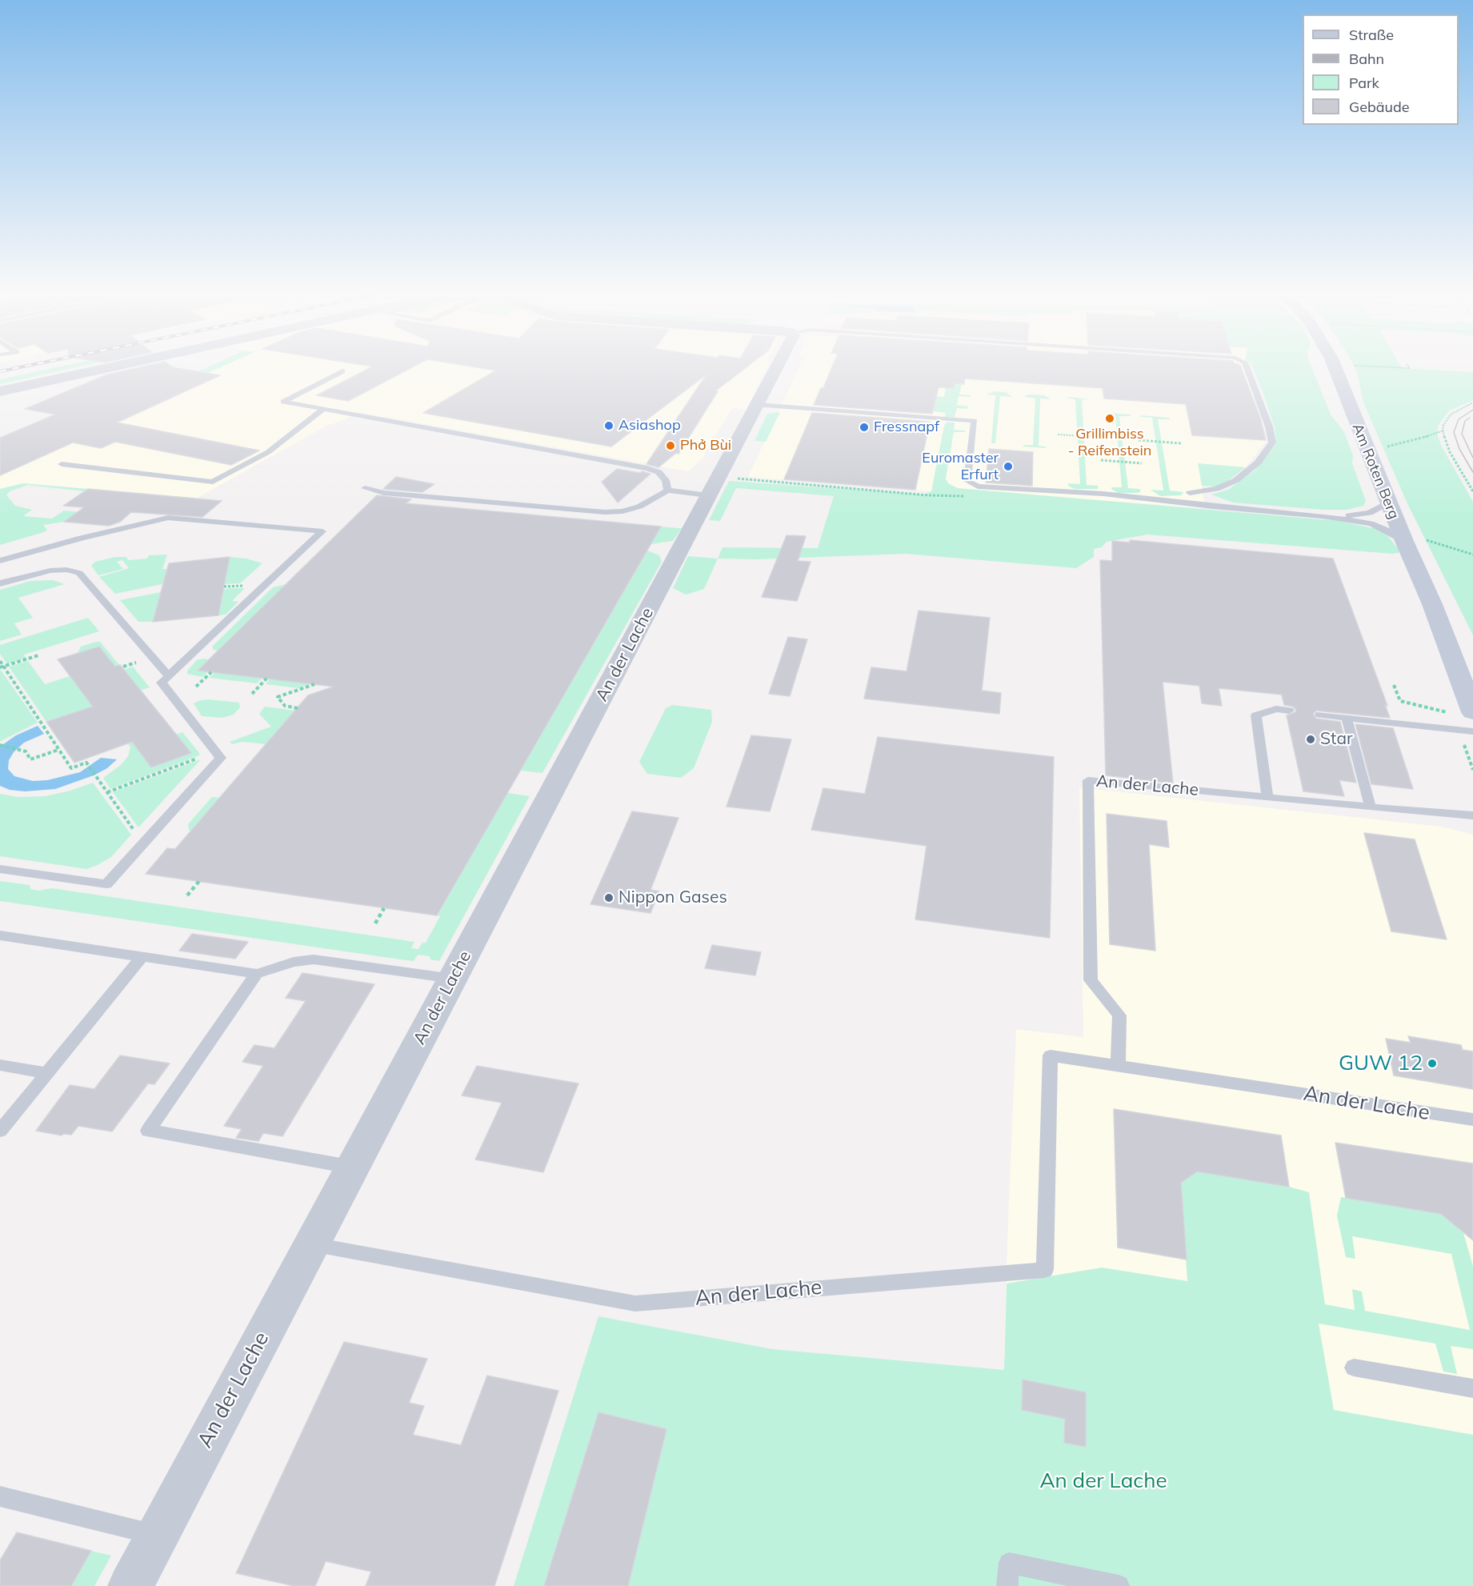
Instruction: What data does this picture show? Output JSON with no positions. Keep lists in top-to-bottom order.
{
  "streets": {
    "main road": ["Am Roten Berg"],
    "street": ["An der Lache"]
  },
  "parks": ["An der Lache"],
  "places": [
    "Grillimbiss - Reifenstein",
    "Asiashop",
    "Fressnapf",
    "Phở Bùi",
    "Euromaster Erfurt",
    "Star",
    "Nippon Gases",
    "GUW 12"
  ],
  "legend": [
    "Straße",
    "Bahn",
    "Park",
    "Gebäude"
  ]
}
